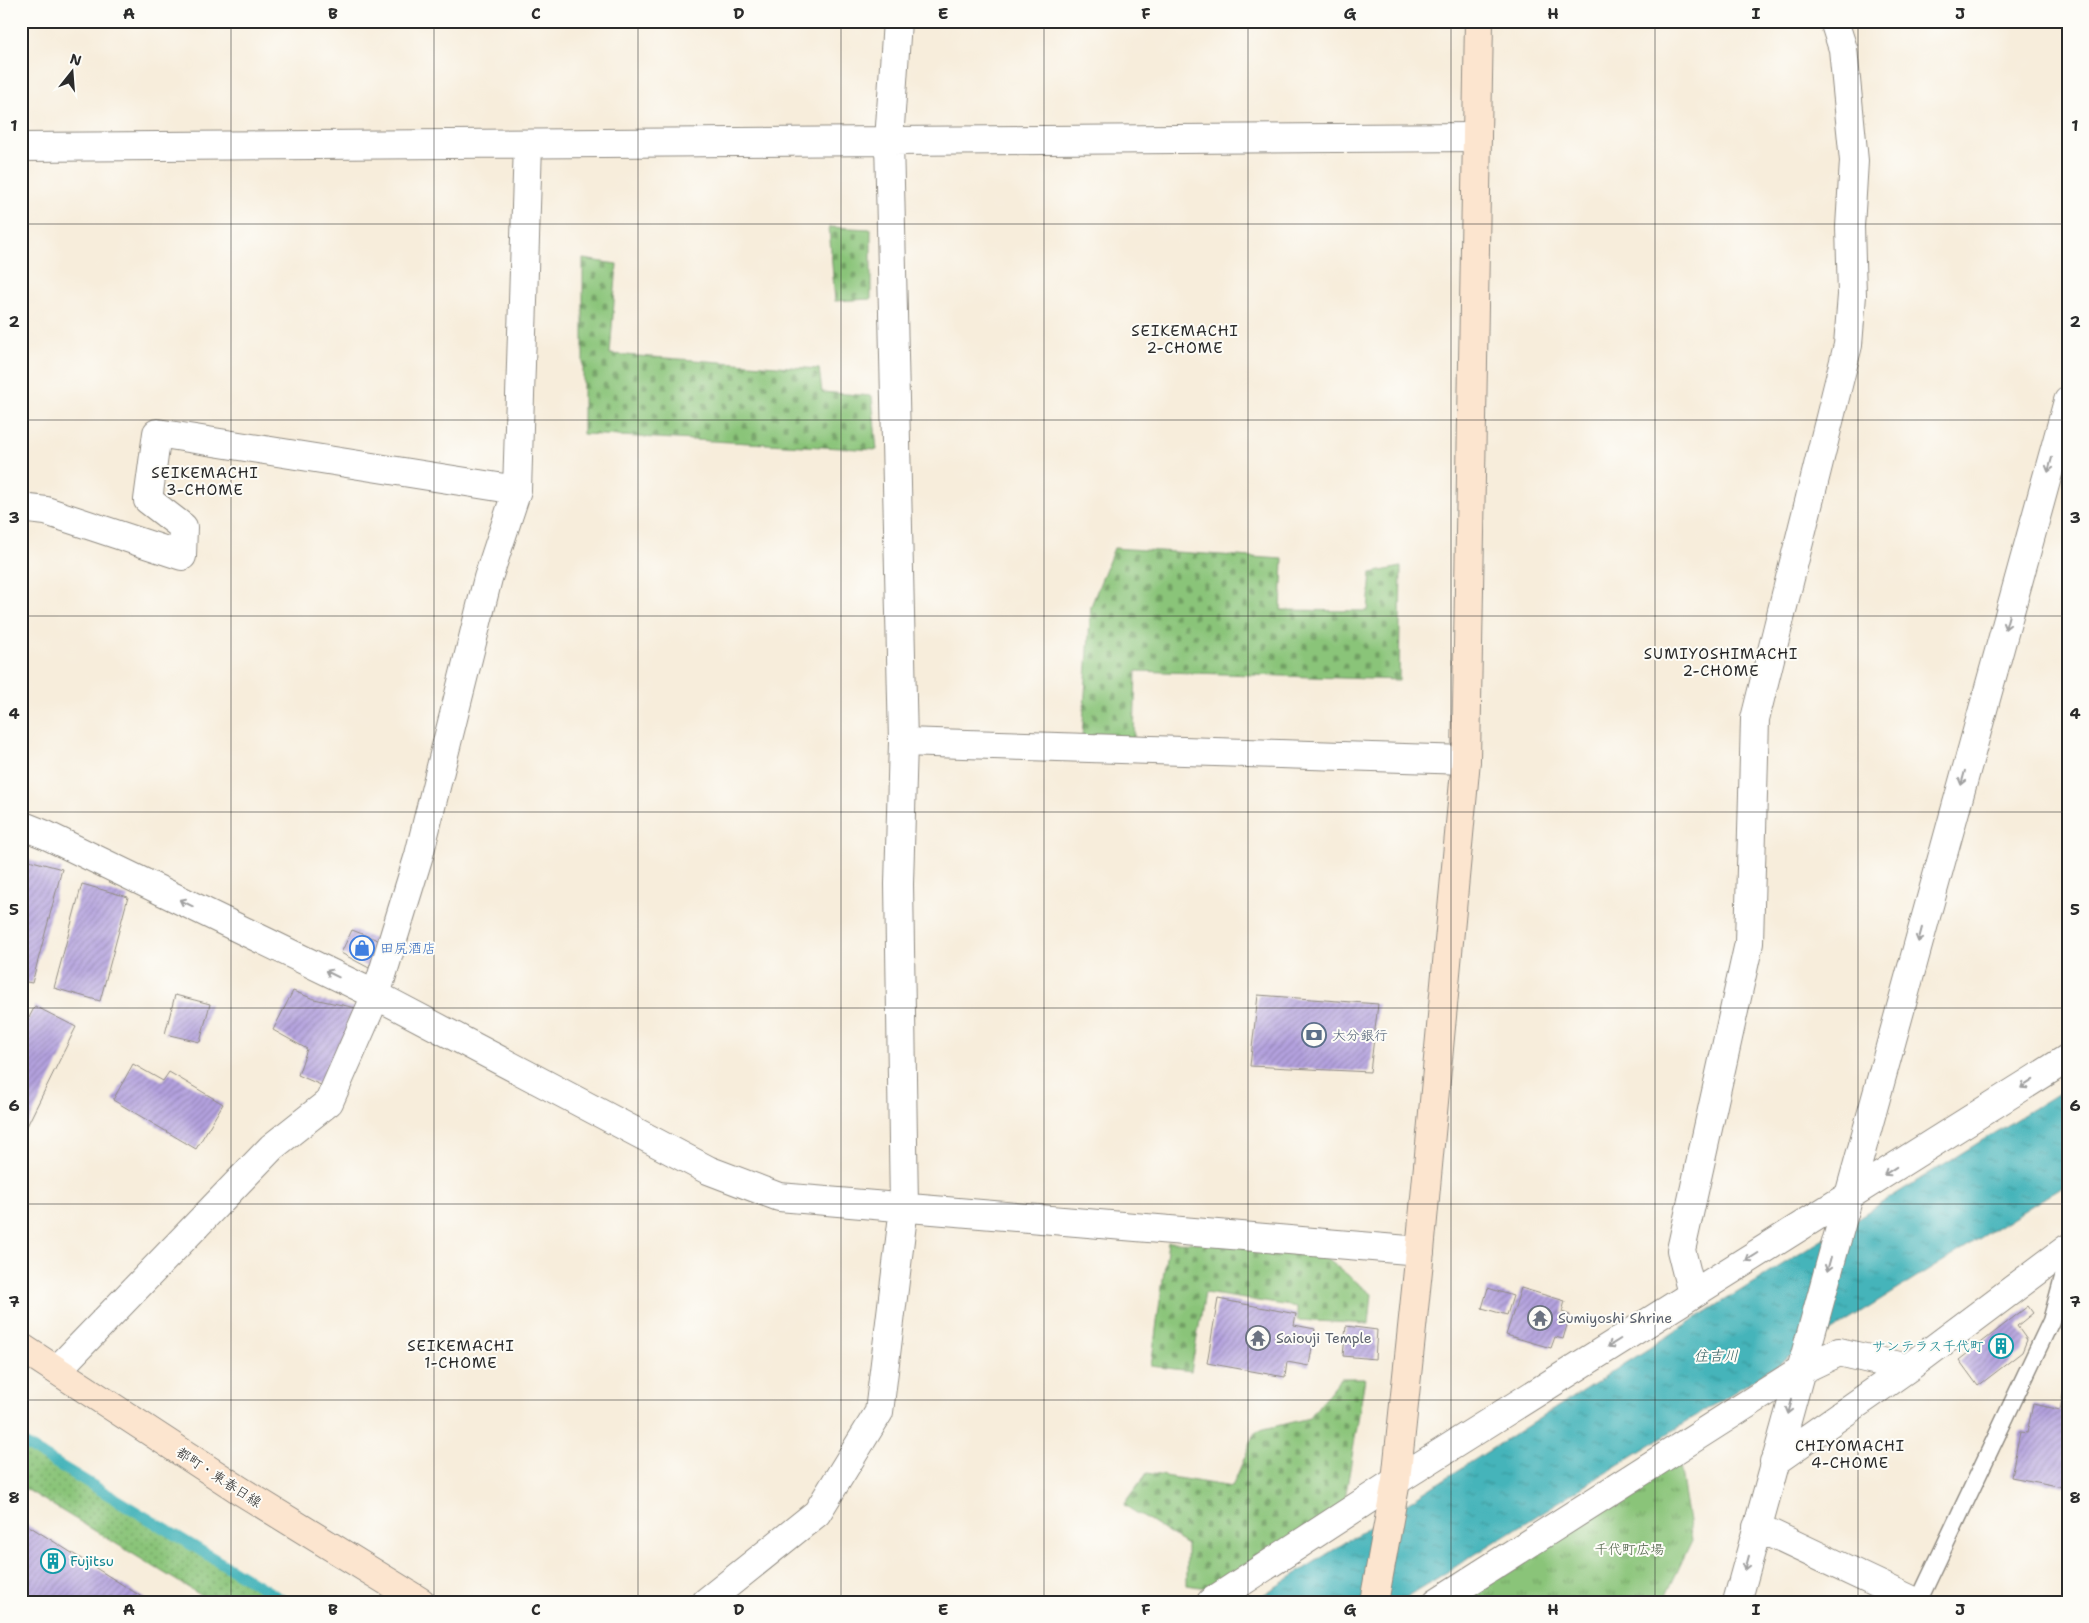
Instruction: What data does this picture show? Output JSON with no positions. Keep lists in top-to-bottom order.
{
  "streets": {
    "street": ["都町・東春日線"]
  },
  "districts": [
    "SEIKEMACHI 2-CHOME",
    "SEIKEMACHI 3-CHOME",
    "SUMIYOSHIMACHI 2-CHOME",
    "SEIKEMACHI 1-CHOME",
    "CHIYOMACHI 4-CHOME"
  ],
  "water": ["住吉川"],
  "parks": ["千代町広場"],
  "places": {
    "shop": ["田尻酒店"],
    "bank": ["大分銀行"],
    "temple": ["Sumiyoshi Shrine", "Saiouji Temple"],
    "building": ["サンテラス千代町", "Fujitsu"]
  },
  "north": "top",
  "grid": {
    "columns": [
      "A",
      "B",
      "C",
      "D",
      "E",
      "F",
      "G",
      "H",
      "I",
      "J"
    ],
    "rows": [
      "1",
      "2",
      "3",
      "4",
      "5",
      "6",
      "7",
      "8"
    ]
  }
}
